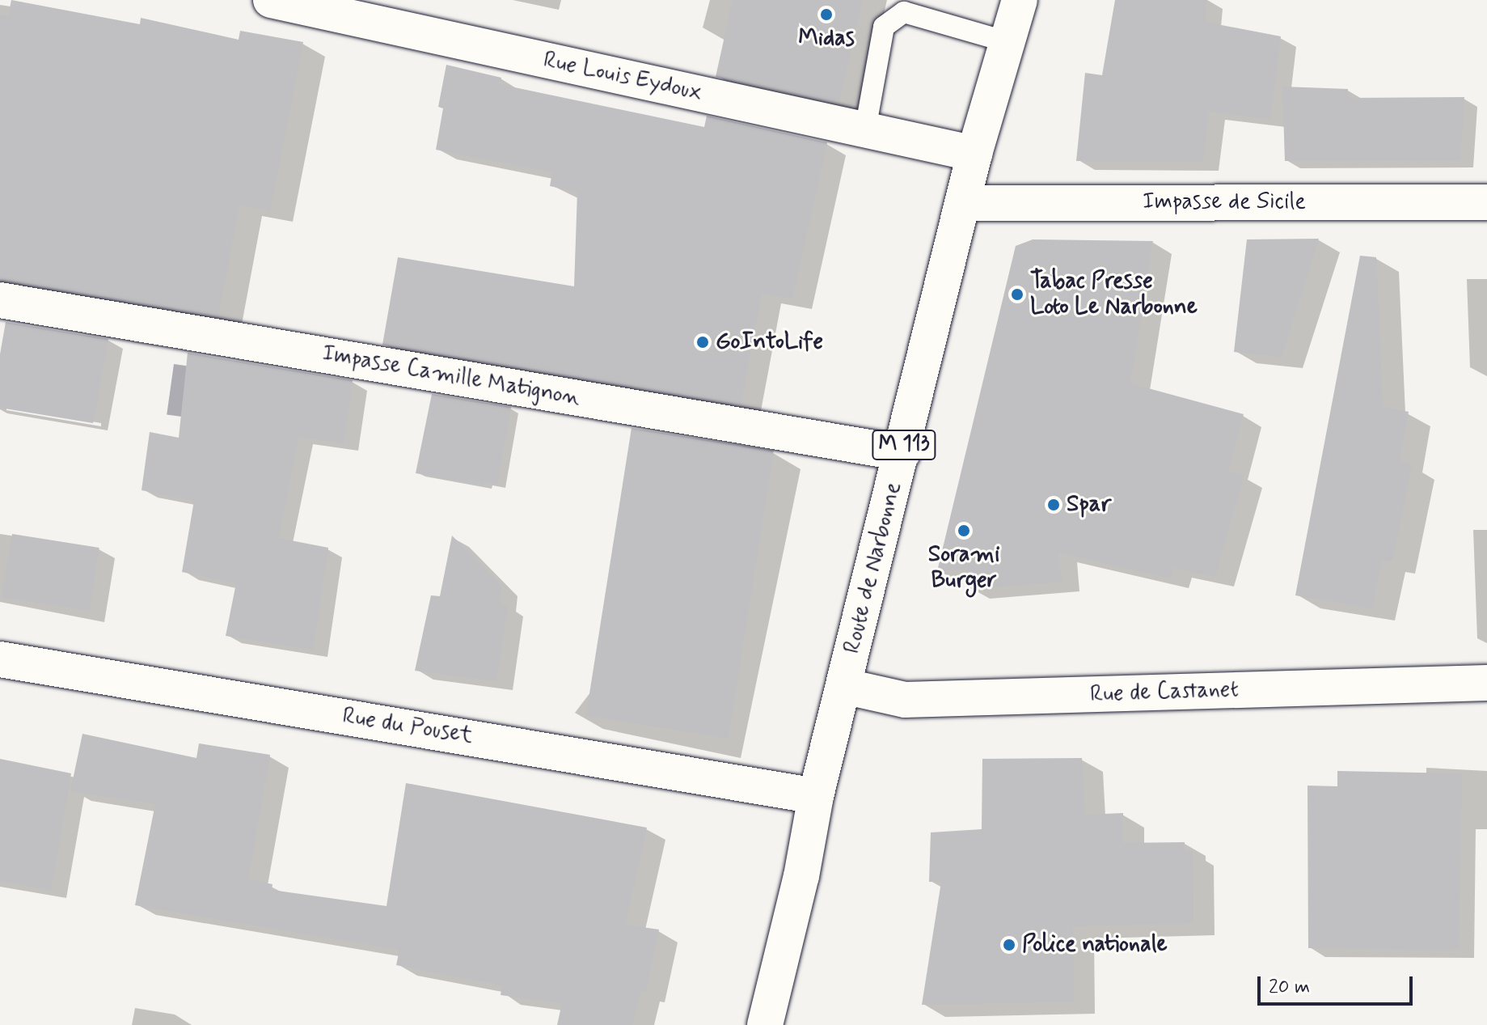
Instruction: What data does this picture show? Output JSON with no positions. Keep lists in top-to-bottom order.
{
  "streets": {
    "street": [
      "Rue Louis Eydoux",
      "Impasse de Sicile",
      "Impasse Camille Matignon",
      "M 113",
      "Route de Narbonne",
      "Rue de Castanet",
      "Rue du Pouset"
    ]
  },
  "crossings": [
    ["Rue Louis Eydoux", "Route de Narbonne"],
    ["Impasse de Sicile", "Route de Narbonne"],
    ["Impasse Camille Matignon", "Route de Narbonne"],
    ["Route de Narbonne", "Rue de Castanet"],
    ["Route de Narbonne", "Rue du Pouset"]
  ],
  "places": [
    "Midas",
    "Tabac Presse Loto Le Narbonne",
    "GoIntoLife",
    "Spar",
    "Sorami Burger",
    "Police nationale"
  ],
  "scale_bar": "20 m"
}
